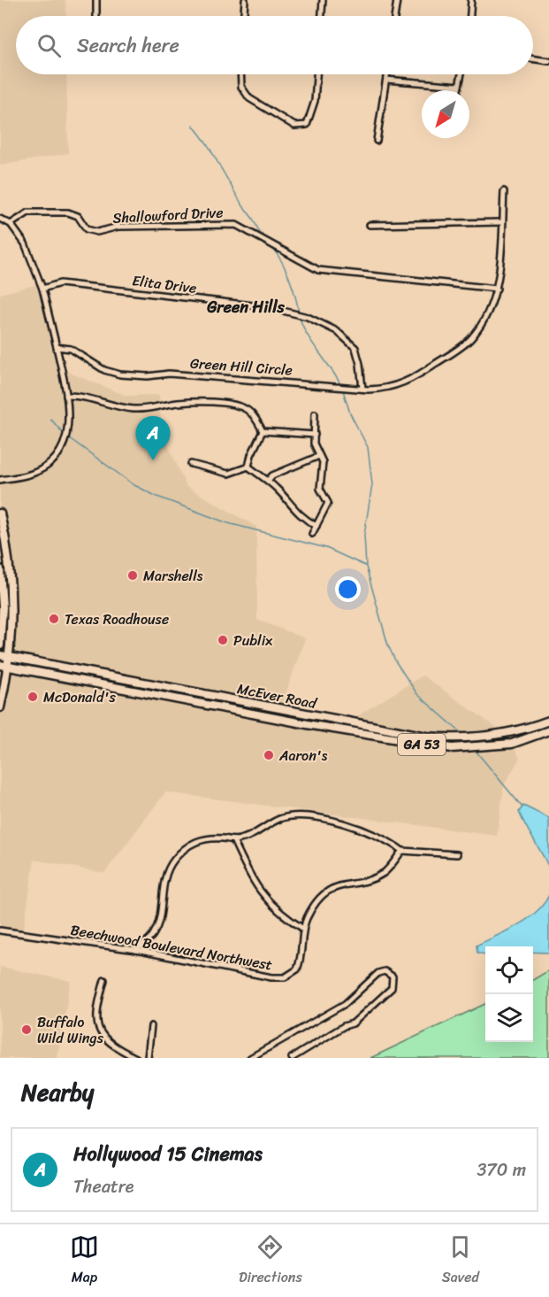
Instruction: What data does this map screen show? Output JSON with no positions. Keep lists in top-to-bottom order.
{
  "streets": {
    "main road": ["McEver Road", "GA 53"],
    "street": [
      "Shallowford Drive",
      "Elita Drive",
      "Green Hill Circle",
      "Beechwood Boulevard Northwest"
    ]
  },
  "crossings": [
    ["Shallowford Drive", "Green Hill Circle"],
    ["Elita Drive", "Green Hill Circle"]
  ],
  "districts": ["Green Hills"],
  "places": [
    "Marshells",
    "Texas Roadhouse",
    "Publix",
    "McDonald's",
    "Aaron's",
    "Buffalo Wild Wings"
  ],
  "north": "bottom left",
  "page": {
    "search": "Search here",
    "pins": "A",
    "heading": "Nearby",
    "list": [
      {
        "mark": "A",
        "name": "Hollywood 15 Cinemas",
        "note": "Theatre",
        "value": "370 m"
      }
    ],
    "nav": ["Map", "Directions", "Saved"]
  }
}
